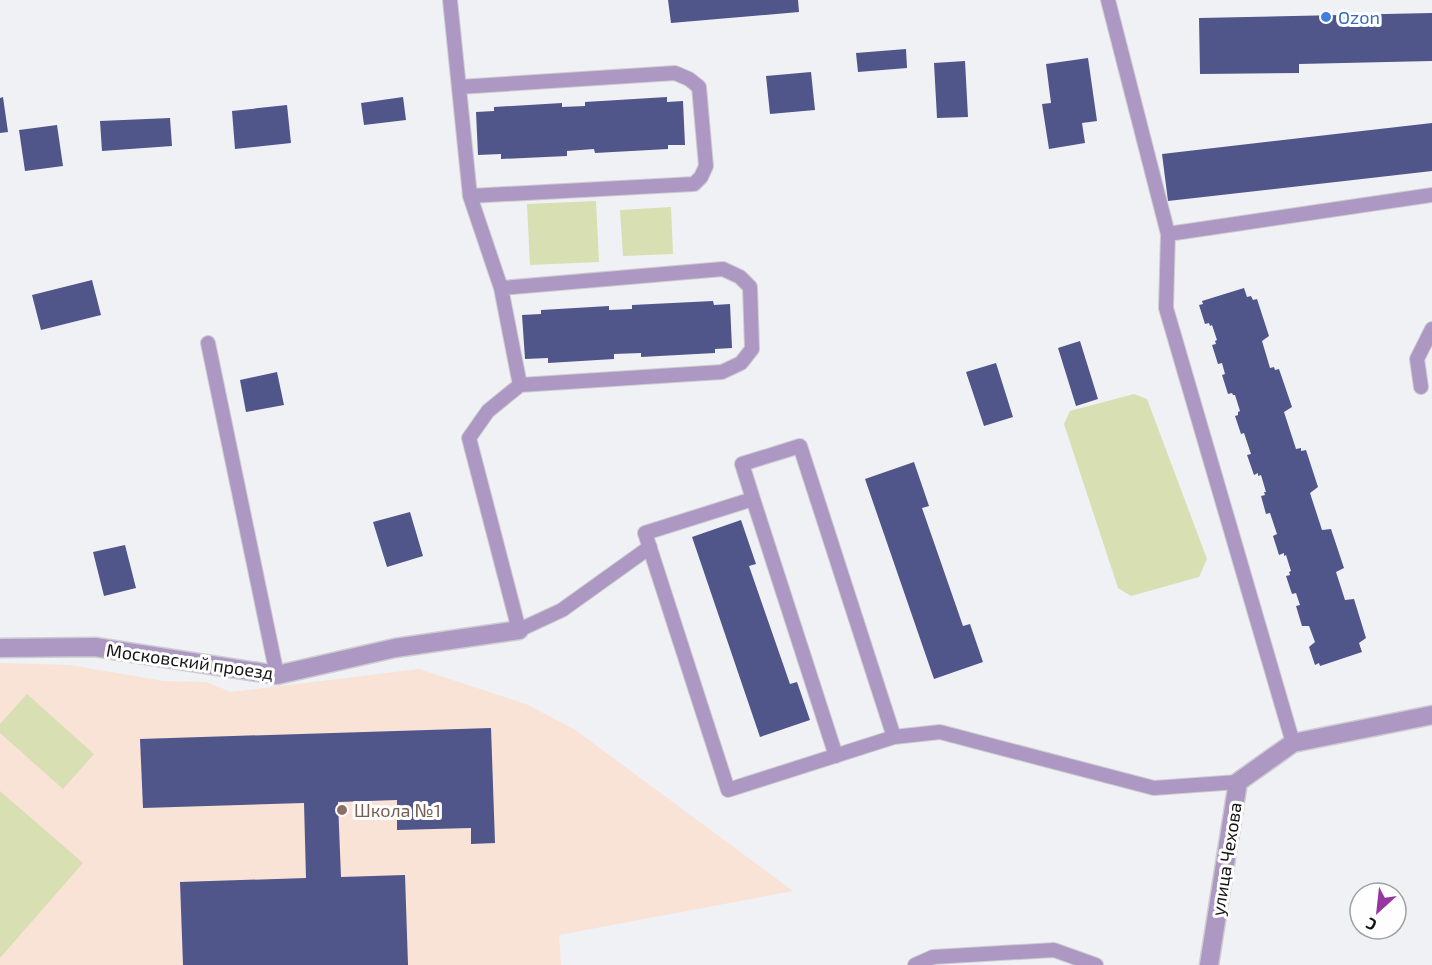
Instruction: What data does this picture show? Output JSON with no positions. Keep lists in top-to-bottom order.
{
  "streets": {
    "street": ["Московский проезд", "улица Чехова"]
  },
  "places": ["Ozon", "Школа №1"],
  "north": "bottom left"
}
